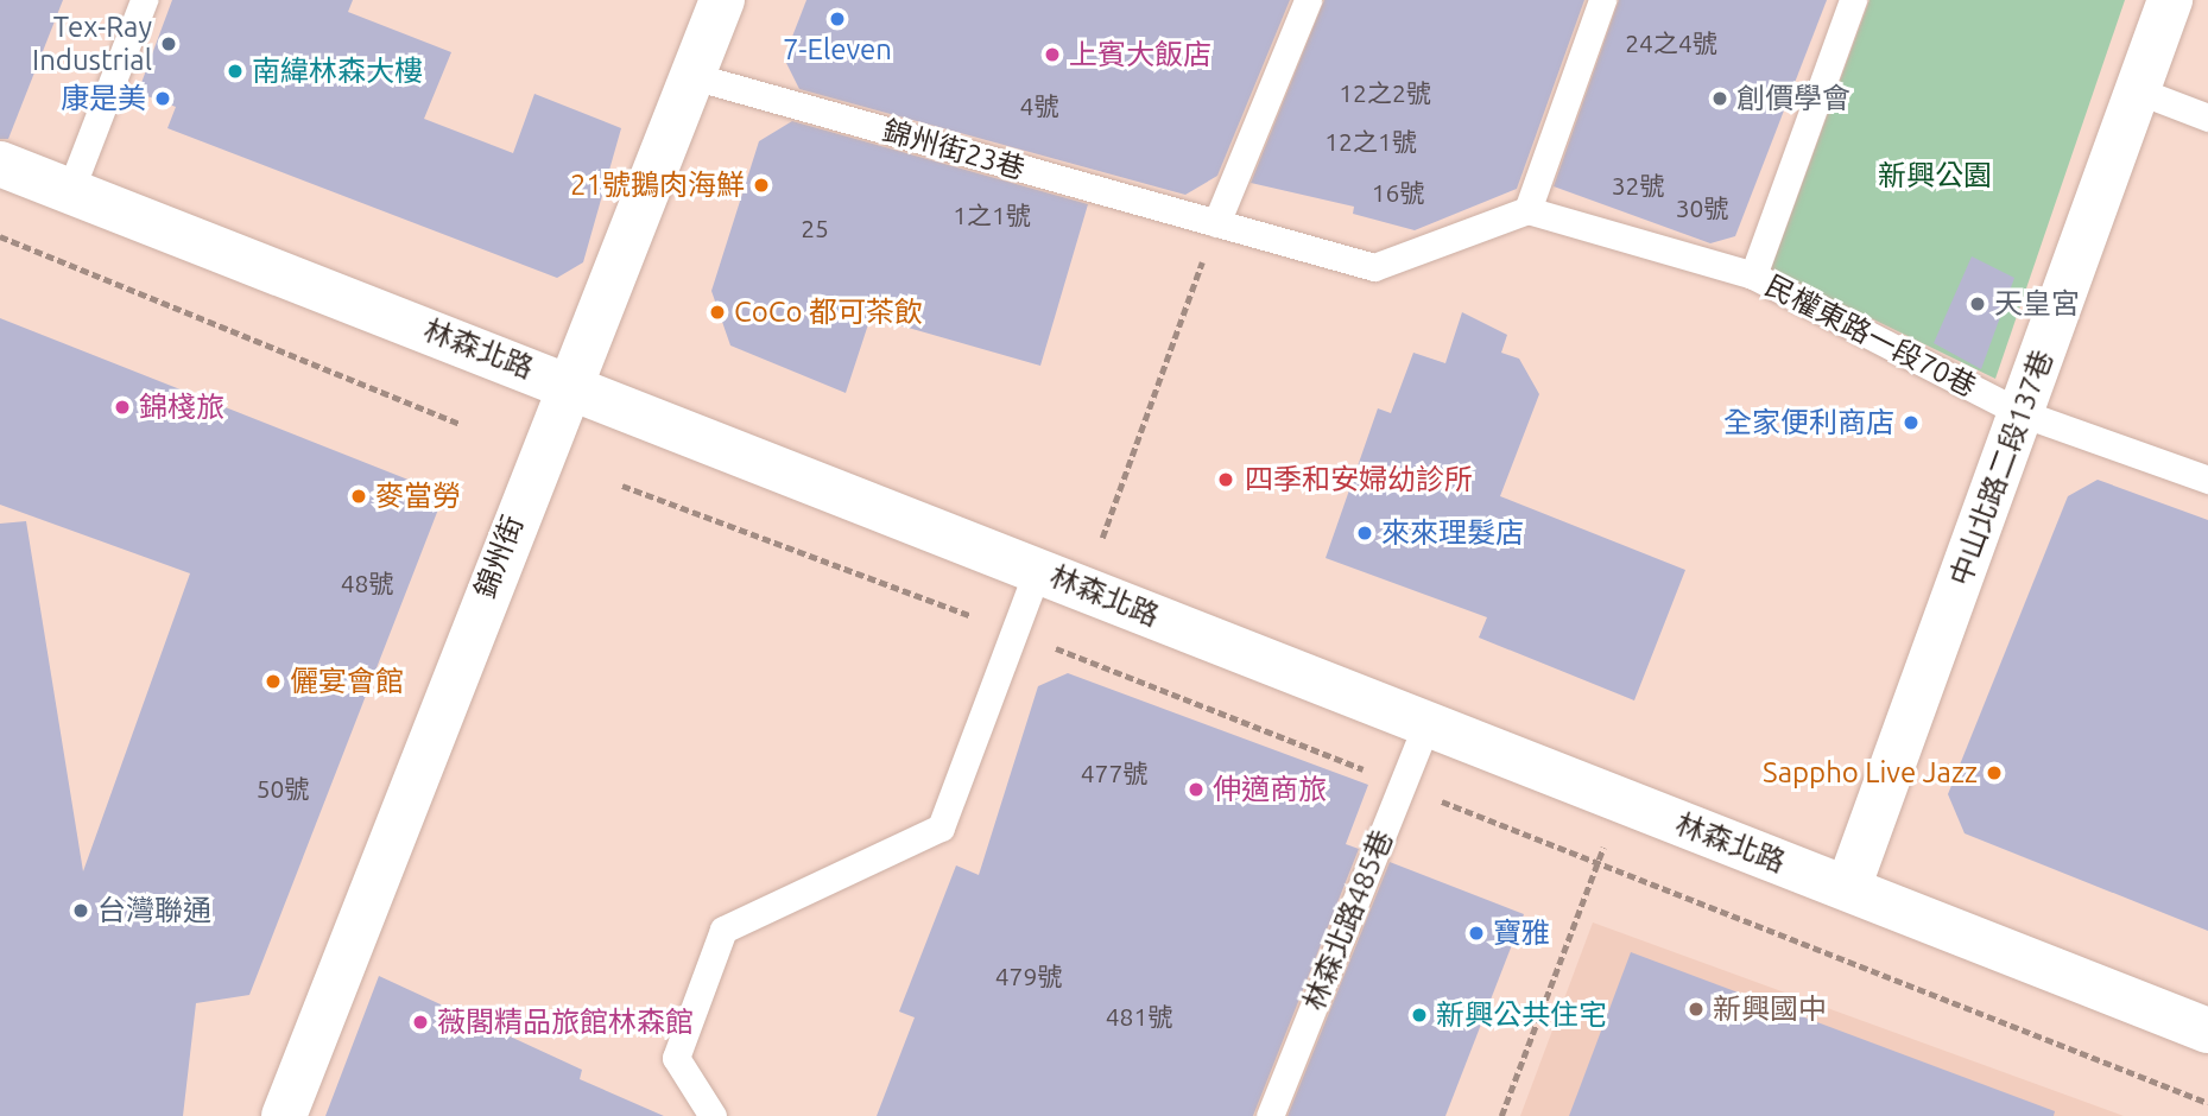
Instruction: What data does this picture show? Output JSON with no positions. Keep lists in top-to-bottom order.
{
  "streets": {
    "street": ["林森北路", "中山北路二段137巷", "錦州街"],
    "lane": ["錦州街23巷", "民權東路一段70巷", "林森北路485巷"]
  },
  "crossings": [
    ["錦州街23巷", "民權東路一段70巷"],
    ["錦州街23巷", "錦州街"],
    ["民權東路一段70巷", "中山北路二段137巷"],
    ["林森北路", "中山北路二段137巷"],
    ["林森北路", "錦州街"],
    ["林森北路", "林森北路485巷"]
  ],
  "parks": ["新興公園"],
  "places": [
    "7-Eleven",
    "Tex-Ray Industrial",
    "上賓大飯店",
    "南緯林森大樓",
    "康是美",
    "創價學會",
    "21號鵝肉海鮮",
    "天皇宮",
    "CoCo 都可茶飲",
    "錦棧旅",
    "全家便利商店",
    "四季和安婦幼診所",
    "麥當勞",
    "來來理髮店",
    "儷宴會館",
    "Sappho Live Jazz",
    "伸適商旅",
    "台灣聯通",
    "寶雅",
    "新興國中",
    "新興公共住宅",
    "薇閣精品旅館林森館"
  ],
  "house_numbers": [
    "24之4號",
    "12之2號",
    "4號",
    "12之1號",
    "32號",
    "16號",
    "30號",
    "1之1號",
    "25",
    "48號",
    "477號",
    "50號",
    "479號",
    "481號"
  ]
}
